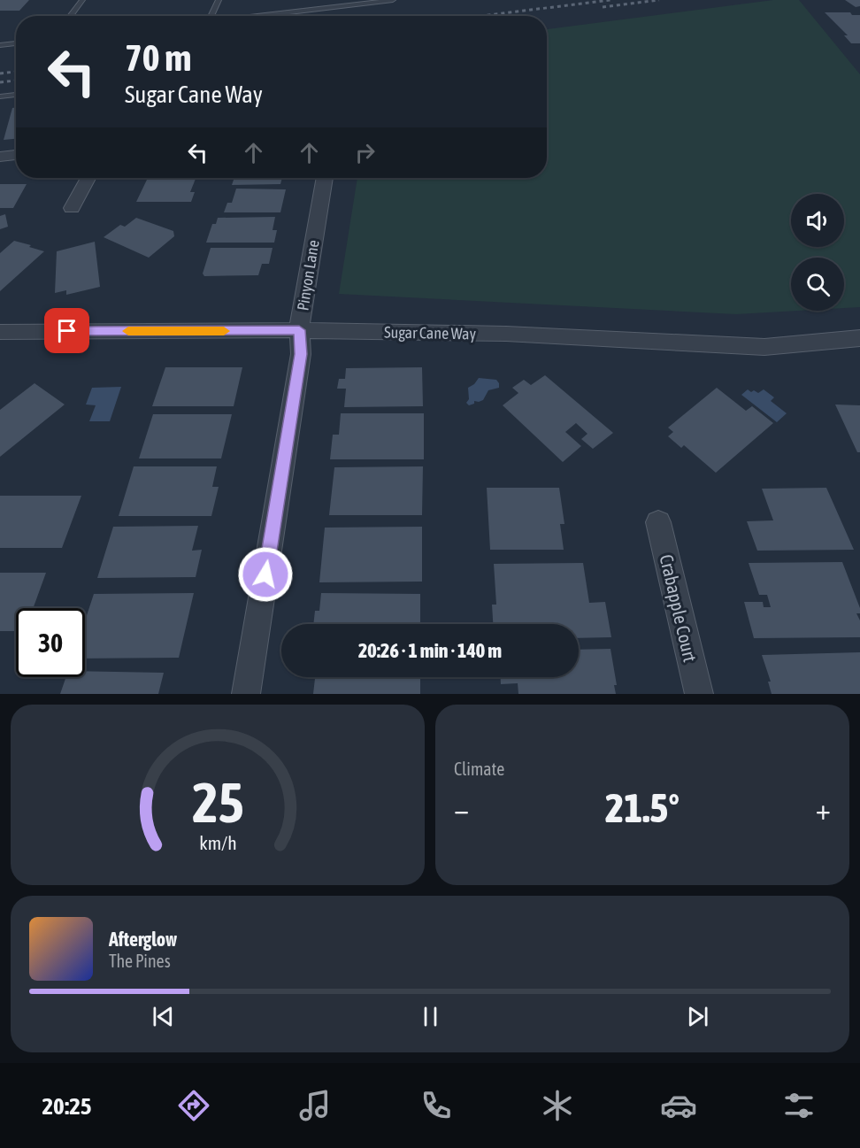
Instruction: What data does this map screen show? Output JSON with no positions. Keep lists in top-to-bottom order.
{
  "streets": {
    "street": ["Pinyon Lane", "Sugar Cane Way", "Crabapple Court"]
  },
  "crossings": [
    ["Pinyon Lane", "Sugar Cane Way"]
  ],
  "page": {
    "turn": ["70 m", "Sugar Cane Way"],
    "limit": "30",
    "trip": "20:26 · 1 min · 140 m",
    "tile": "Climate",
    "heat": ["−", "21.5°", "+"],
    "song": ["Afterglow", "The Pines"],
    "tabs": "20:25",
    "gauge": ["25", "km/h"]
  }
}
